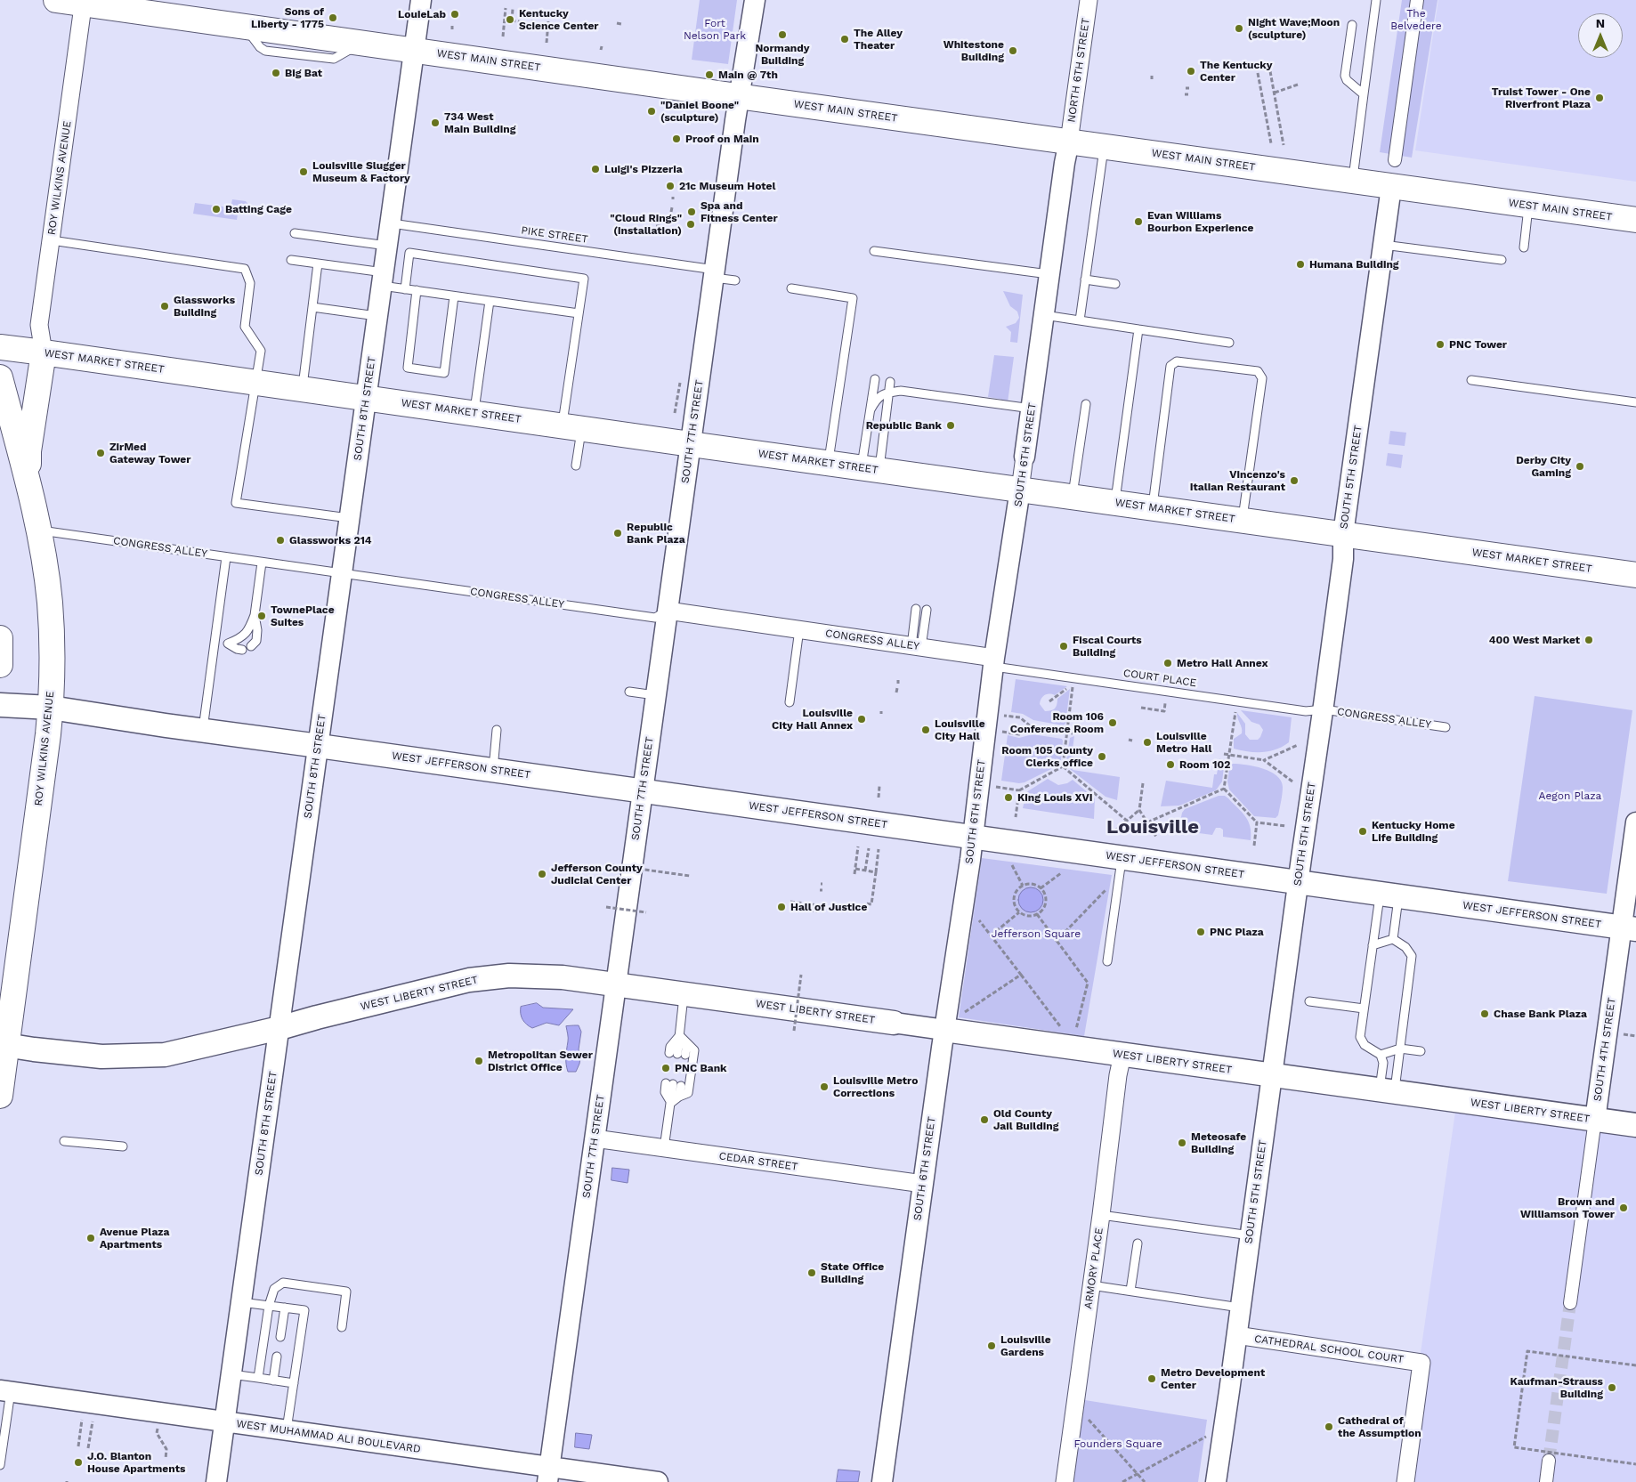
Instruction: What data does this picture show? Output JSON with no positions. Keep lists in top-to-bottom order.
{
  "streets": {
    "main road": [
      "WEST MAIN STREET",
      "ROY WILKINS AVENUE",
      "WEST MARKET STREET",
      "WEST JEFFERSON STREET",
      "WEST LIBERTY STREET"
    ],
    "street": [
      "NORTH 6TH STREET",
      "SOUTH 8TH STREET",
      "SOUTH 7TH STREET",
      "SOUTH 6TH STREET",
      "SOUTH 5TH STREET",
      "CONGRESS ALLEY",
      "SOUTH 4TH STREET",
      "CEDAR STREET",
      "ARMORY PLACE",
      "CATHEDRAL SCHOOL COURT",
      "WEST MUHAMMAD ALI BOULEVARD"
    ],
    "lane": ["PIKE STREET", "COURT PLACE"]
  },
  "crossings": [
    ["WEST MAIN STREET", "NORTH 6TH STREET"],
    ["WEST MAIN STREET", "ROY WILKINS AVENUE"],
    ["WEST MAIN STREET", "SOUTH 8TH STREET"],
    ["WEST MAIN STREET", "SOUTH 7TH STREET"],
    ["WEST MAIN STREET", "SOUTH 6TH STREET"],
    ["WEST MAIN STREET", "SOUTH 5TH STREET"],
    ["NORTH 6TH STREET", "SOUTH 6TH STREET"],
    ["ROY WILKINS AVENUE", "WEST MARKET STREET"],
    ["ROY WILKINS AVENUE", "CONGRESS ALLEY"],
    ["ROY WILKINS AVENUE", "WEST JEFFERSON STREET"],
    ["ROY WILKINS AVENUE", "WEST LIBERTY STREET"],
    ["PIKE STREET", "SOUTH 8TH STREET"],
    ["PIKE STREET", "SOUTH 7TH STREET"],
    ["WEST MARKET STREET", "SOUTH 8TH STREET"],
    ["WEST MARKET STREET", "SOUTH 7TH STREET"],
    ["WEST MARKET STREET", "SOUTH 6TH STREET"],
    ["WEST MARKET STREET", "SOUTH 5TH STREET"],
    ["SOUTH 8TH STREET", "CONGRESS ALLEY"],
    ["SOUTH 8TH STREET", "WEST JEFFERSON STREET"],
    ["SOUTH 8TH STREET", "WEST LIBERTY STREET"],
    ["SOUTH 8TH STREET", "WEST MUHAMMAD ALI BOULEVARD"],
    ["SOUTH 7TH STREET", "CONGRESS ALLEY"],
    ["SOUTH 7TH STREET", "WEST JEFFERSON STREET"],
    ["SOUTH 7TH STREET", "WEST LIBERTY STREET"],
    ["SOUTH 7TH STREET", "CEDAR STREET"],
    ["SOUTH 7TH STREET", "WEST MUHAMMAD ALI BOULEVARD"],
    ["SOUTH 6TH STREET", "CONGRESS ALLEY"],
    ["SOUTH 6TH STREET", "COURT PLACE"],
    ["SOUTH 6TH STREET", "WEST JEFFERSON STREET"],
    ["SOUTH 6TH STREET", "WEST LIBERTY STREET"],
    ["SOUTH 6TH STREET", "CEDAR STREET"],
    ["SOUTH 5TH STREET", "CONGRESS ALLEY"],
    ["SOUTH 5TH STREET", "COURT PLACE"],
    ["SOUTH 5TH STREET", "WEST JEFFERSON STREET"],
    ["SOUTH 5TH STREET", "WEST LIBERTY STREET"],
    ["SOUTH 5TH STREET", "CATHEDRAL SCHOOL COURT"],
    ["CONGRESS ALLEY", "COURT PLACE"],
    ["WEST JEFFERSON STREET", "SOUTH 4TH STREET"],
    ["WEST LIBERTY STREET", "SOUTH 4TH STREET"],
    ["WEST LIBERTY STREET", "ARMORY PLACE"]
  ],
  "districts": ["Louisville"],
  "parks": [
    "The Belvedere",
    "Fort Nelson Park",
    "Aegon Plaza",
    "Jefferson Square",
    "Founders Square"
  ],
  "places": [
    "LouieLab",
    "Sons of Liberty - 1775",
    "Kentucky Science Center",
    "Night Wave;Moon (sculpture)",
    "Normandy Building",
    "The Alley Theater",
    "Whitestone Building",
    "The Kentucky Center",
    "Big Bat",
    "Main @ 7th",
    "Truist Tower - One Riverfront Plaza",
    "\"Daniel Boone\" (sculpture)",
    "734 West Main Building",
    "Proof on Main",
    "Luigi's Pizzeria",
    "Louisville Slugger Museum & Factory",
    "21c Museum Hotel",
    "Batting Cage",
    "Spa and Fitness Center",
    "Evan Williams Bourbon Experience",
    "\"Cloud Rings\" (installation)",
    "Humana Building",
    "Glassworks Building",
    "PNC Tower",
    "Republic Bank",
    "ZirMed Gateway Tower",
    "Derby City Gaming",
    "Vincenzo's Italian Restaurant",
    "Republic Bank Plaza",
    "Glassworks 214",
    "TownePlace Suites",
    "400 West Market",
    "Fiscal Courts Building",
    "Metro Hall Annex",
    "Louisville City Hall Annex",
    "Room 106 Conference Room",
    "Louisville City Hall",
    "Louisville Metro Hall",
    "Room 105 County Clerks office",
    "Room 102",
    "King Louis XVI",
    "Kentucky Home Life Building",
    "Jefferson County Judicial Center",
    "Hall of Justice",
    "PNC Plaza",
    "Chase Bank Plaza",
    "Metropolitan Sewer District Office",
    "PNC Bank",
    "Louisville Metro Corrections",
    "Old County Jail Building",
    "Meteosafe Building",
    "Brown and Williamson Tower",
    "Avenue Plaza Apartments",
    "State Office Building",
    "Louisville Gardens",
    "Metro Development Center",
    "Kaufman-Strauss Building",
    "Cathedral of the Assumption",
    "J.O. Blanton House Apartments"
  ],
  "north": "top"
}
